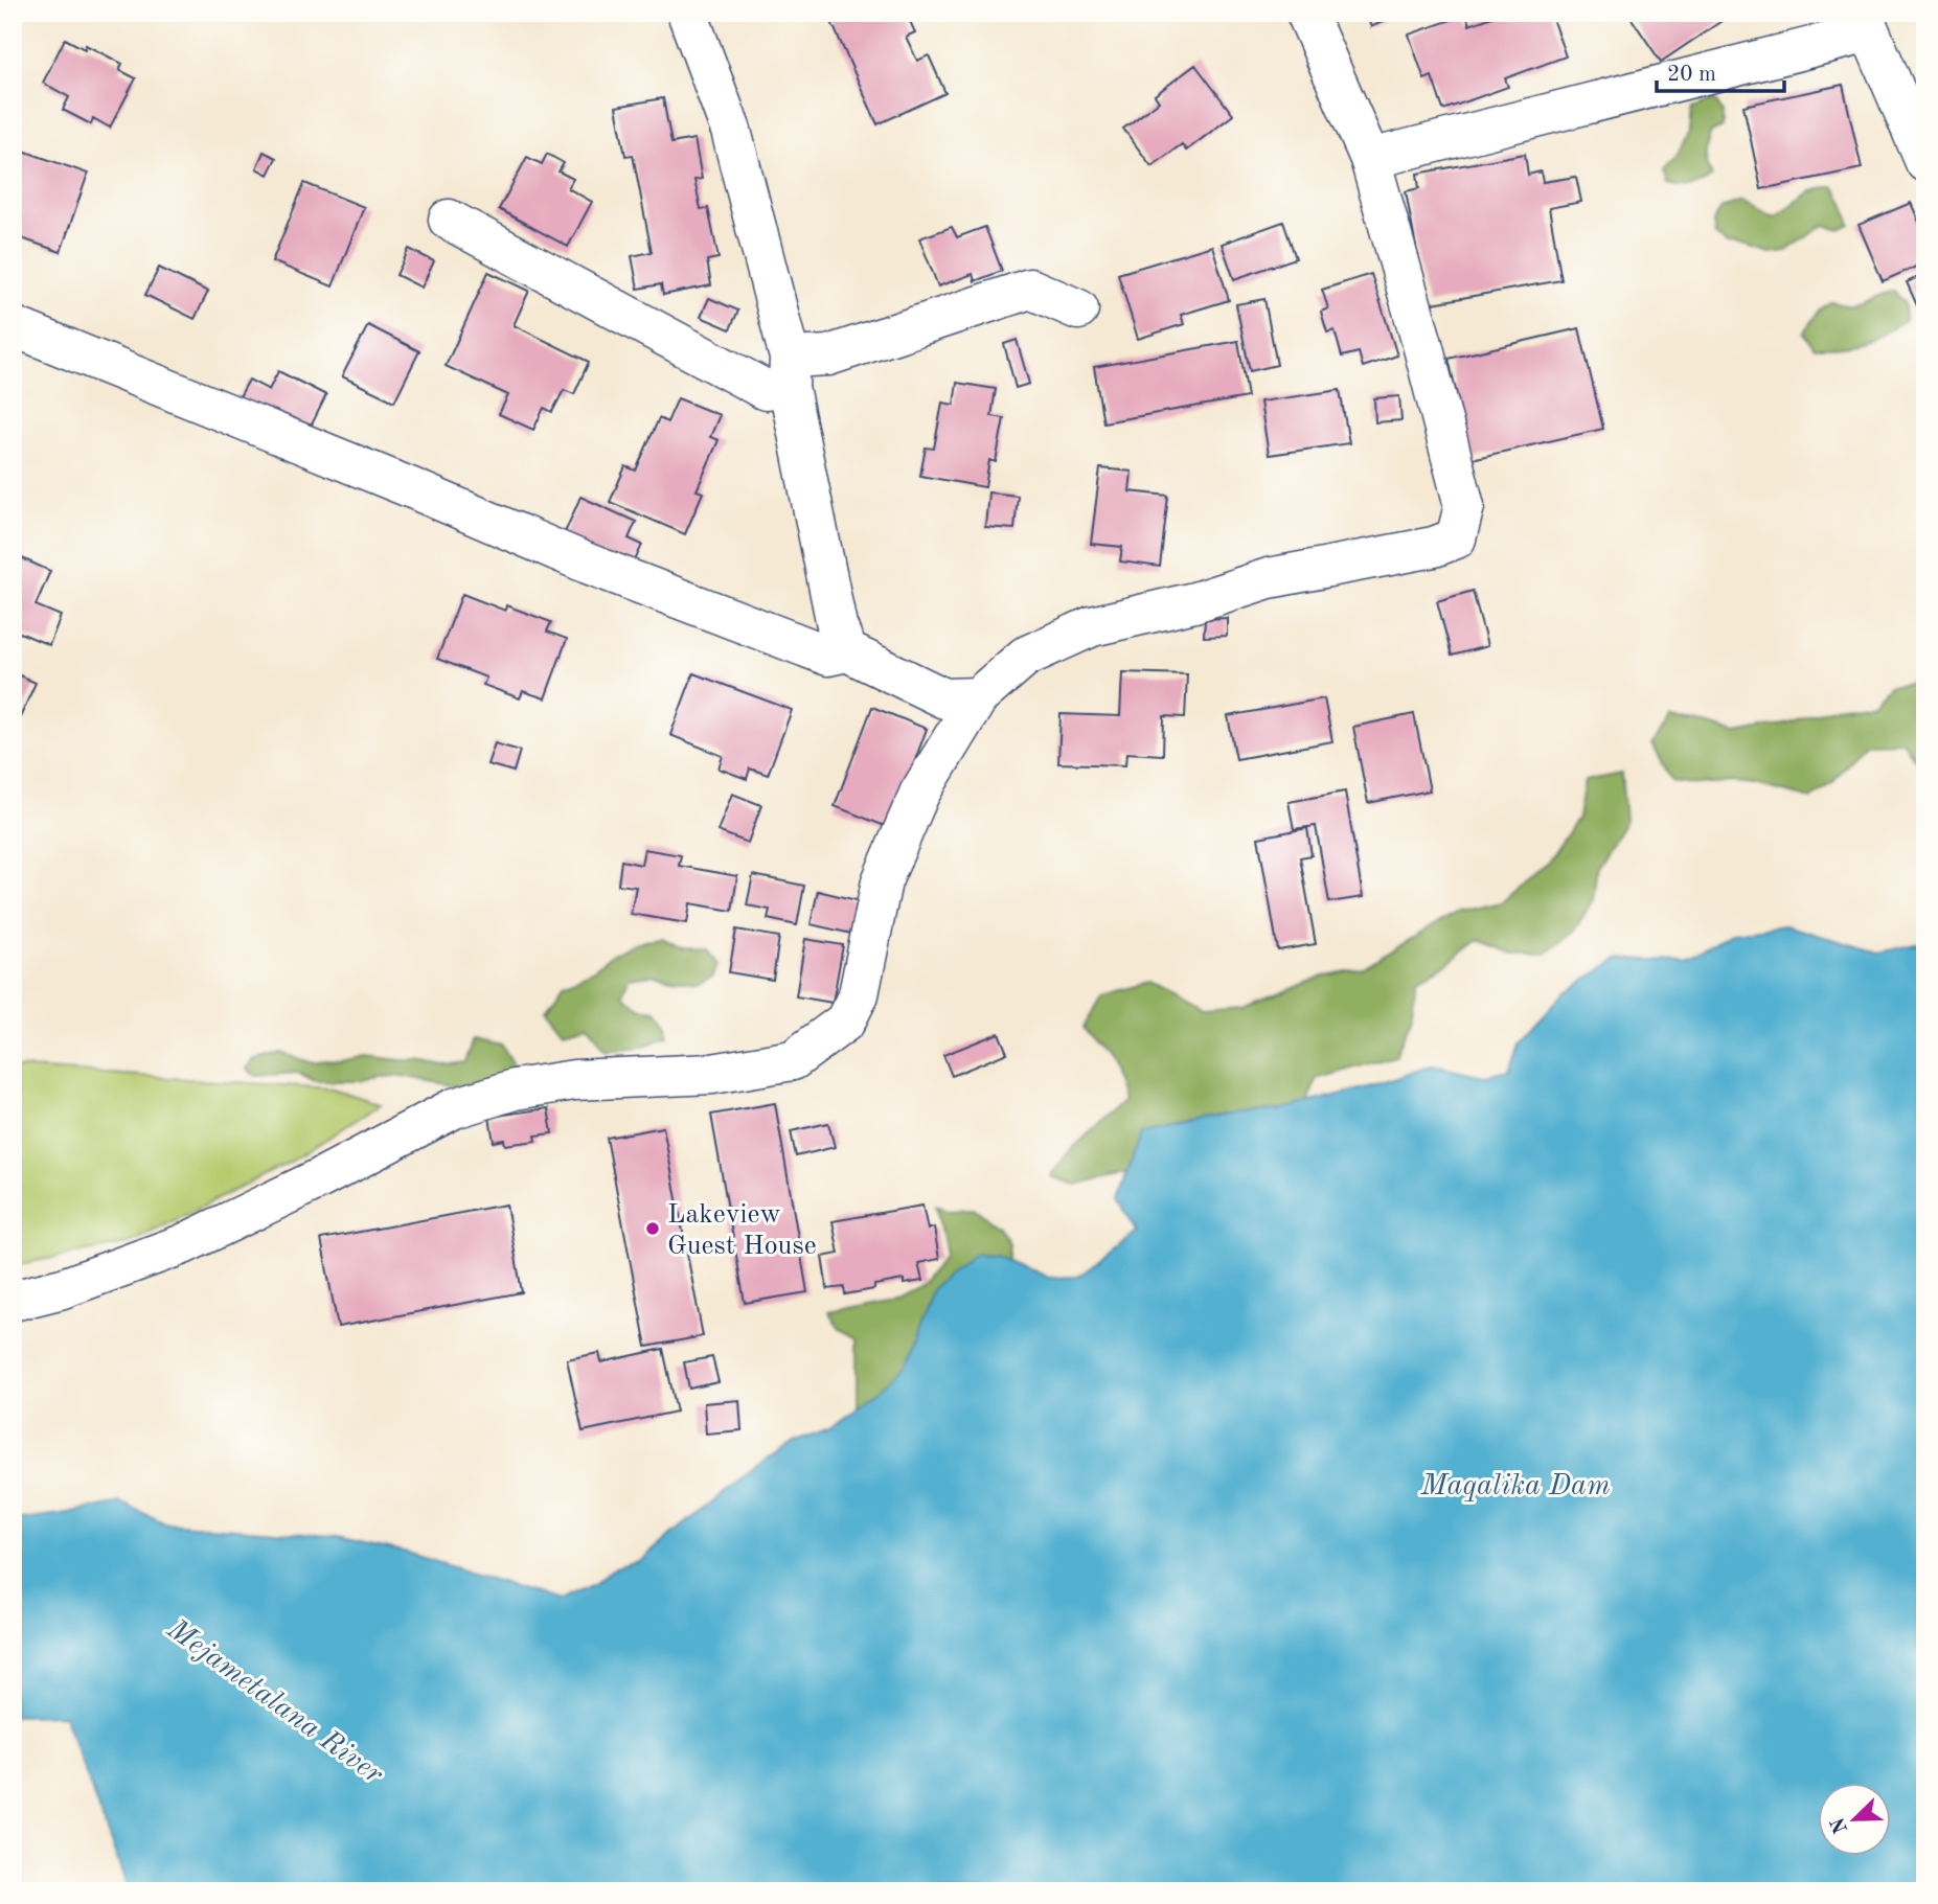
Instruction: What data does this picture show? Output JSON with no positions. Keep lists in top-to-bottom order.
{
  "water": ["Maqalika Dam", "Mejametalana River"],
  "places": ["Lakeview Guest House"],
  "scale_bar": "20 m",
  "north": "bottom left"
}
